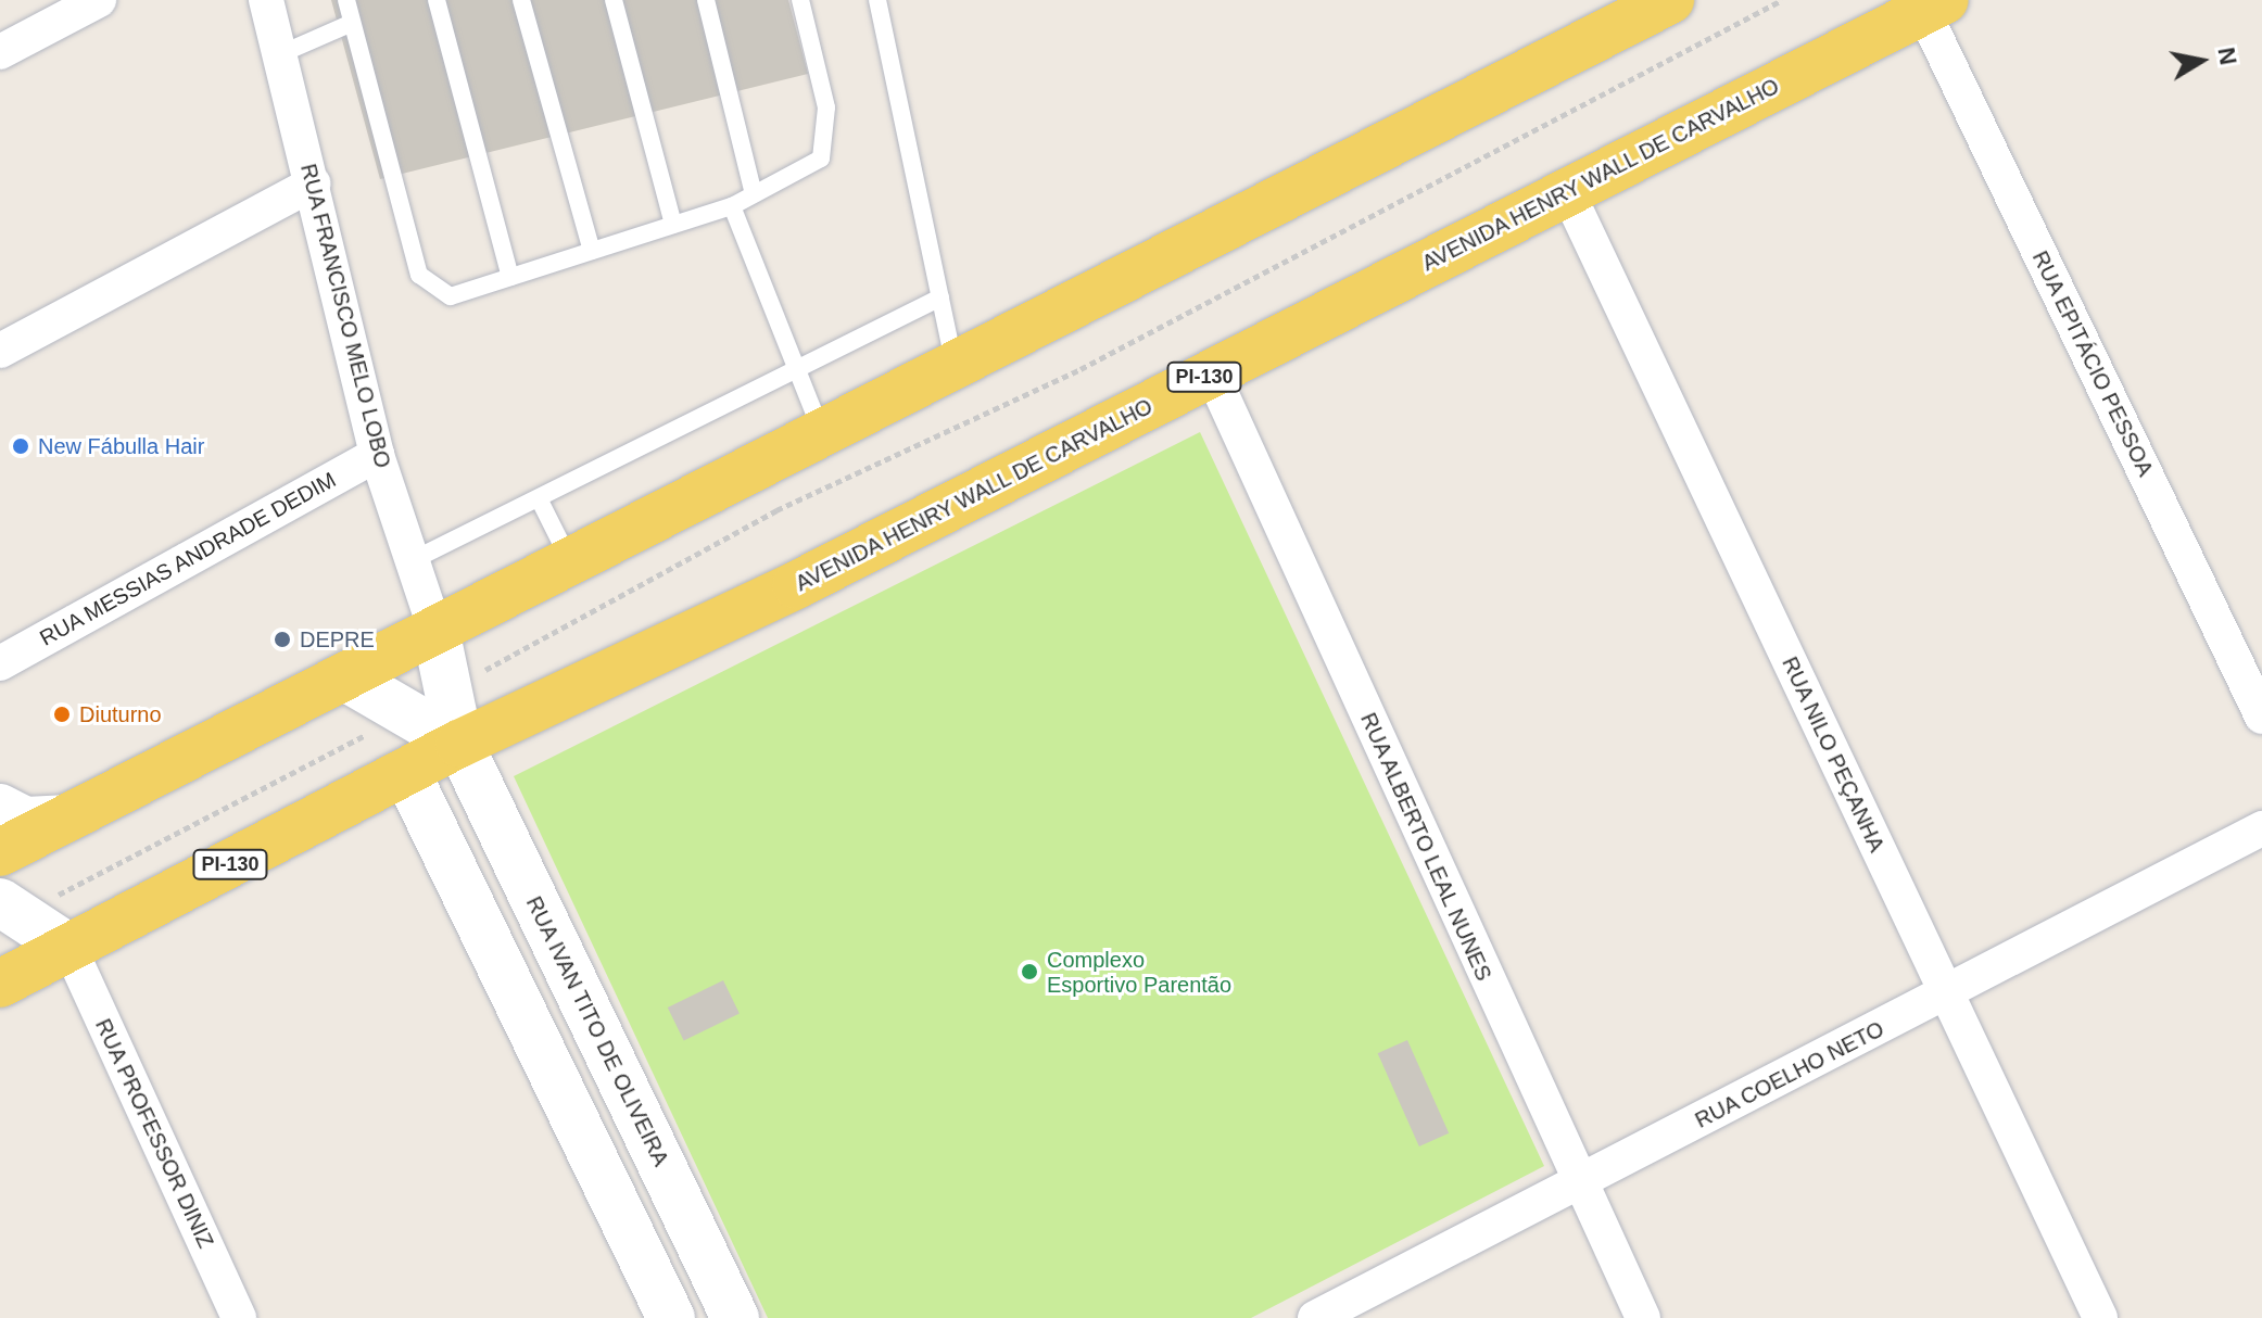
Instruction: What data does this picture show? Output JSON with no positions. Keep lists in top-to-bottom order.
{
  "streets": {
    "main road": ["AVENIDA HENRY WALL DE CARVALHO", "PI-130"],
    "street": [
      "RUA FRANCISCO MELO LOBO",
      "RUA EPITÁCIO PESSOA",
      "RUA MESSIAS ANDRADE DEDIM",
      "RUA NILO PEÇANHA",
      "RUA ALBERTO LEAL NUNES",
      "RUA IVAN TITO DE OLIVEIRA",
      "RUA COELHO NETO",
      "RUA PROFESSOR DINIZ"
    ]
  },
  "crossings": [
    ["AVENIDA HENRY WALL DE CARVALHO", "RUA EPITÁCIO PESSOA"],
    ["AVENIDA HENRY WALL DE CARVALHO", "RUA NILO PEÇANHA"],
    ["AVENIDA HENRY WALL DE CARVALHO", "RUA ALBERTO LEAL NUNES"],
    ["AVENIDA HENRY WALL DE CARVALHO", "RUA IVAN TITO DE OLIVEIRA"],
    ["AVENIDA HENRY WALL DE CARVALHO", "RUA PROFESSOR DINIZ"],
    ["RUA FRANCISCO MELO LOBO", "RUA MESSIAS ANDRADE DEDIM"],
    ["RUA NILO PEÇANHA", "RUA COELHO NETO"],
    ["RUA ALBERTO LEAL NUNES", "RUA COELHO NETO"]
  ],
  "places": [
    "New Fábulla Hair",
    "DEPRE",
    "Diuturno",
    "Complexo Esportivo Parentão"
  ],
  "north": "right"
}
